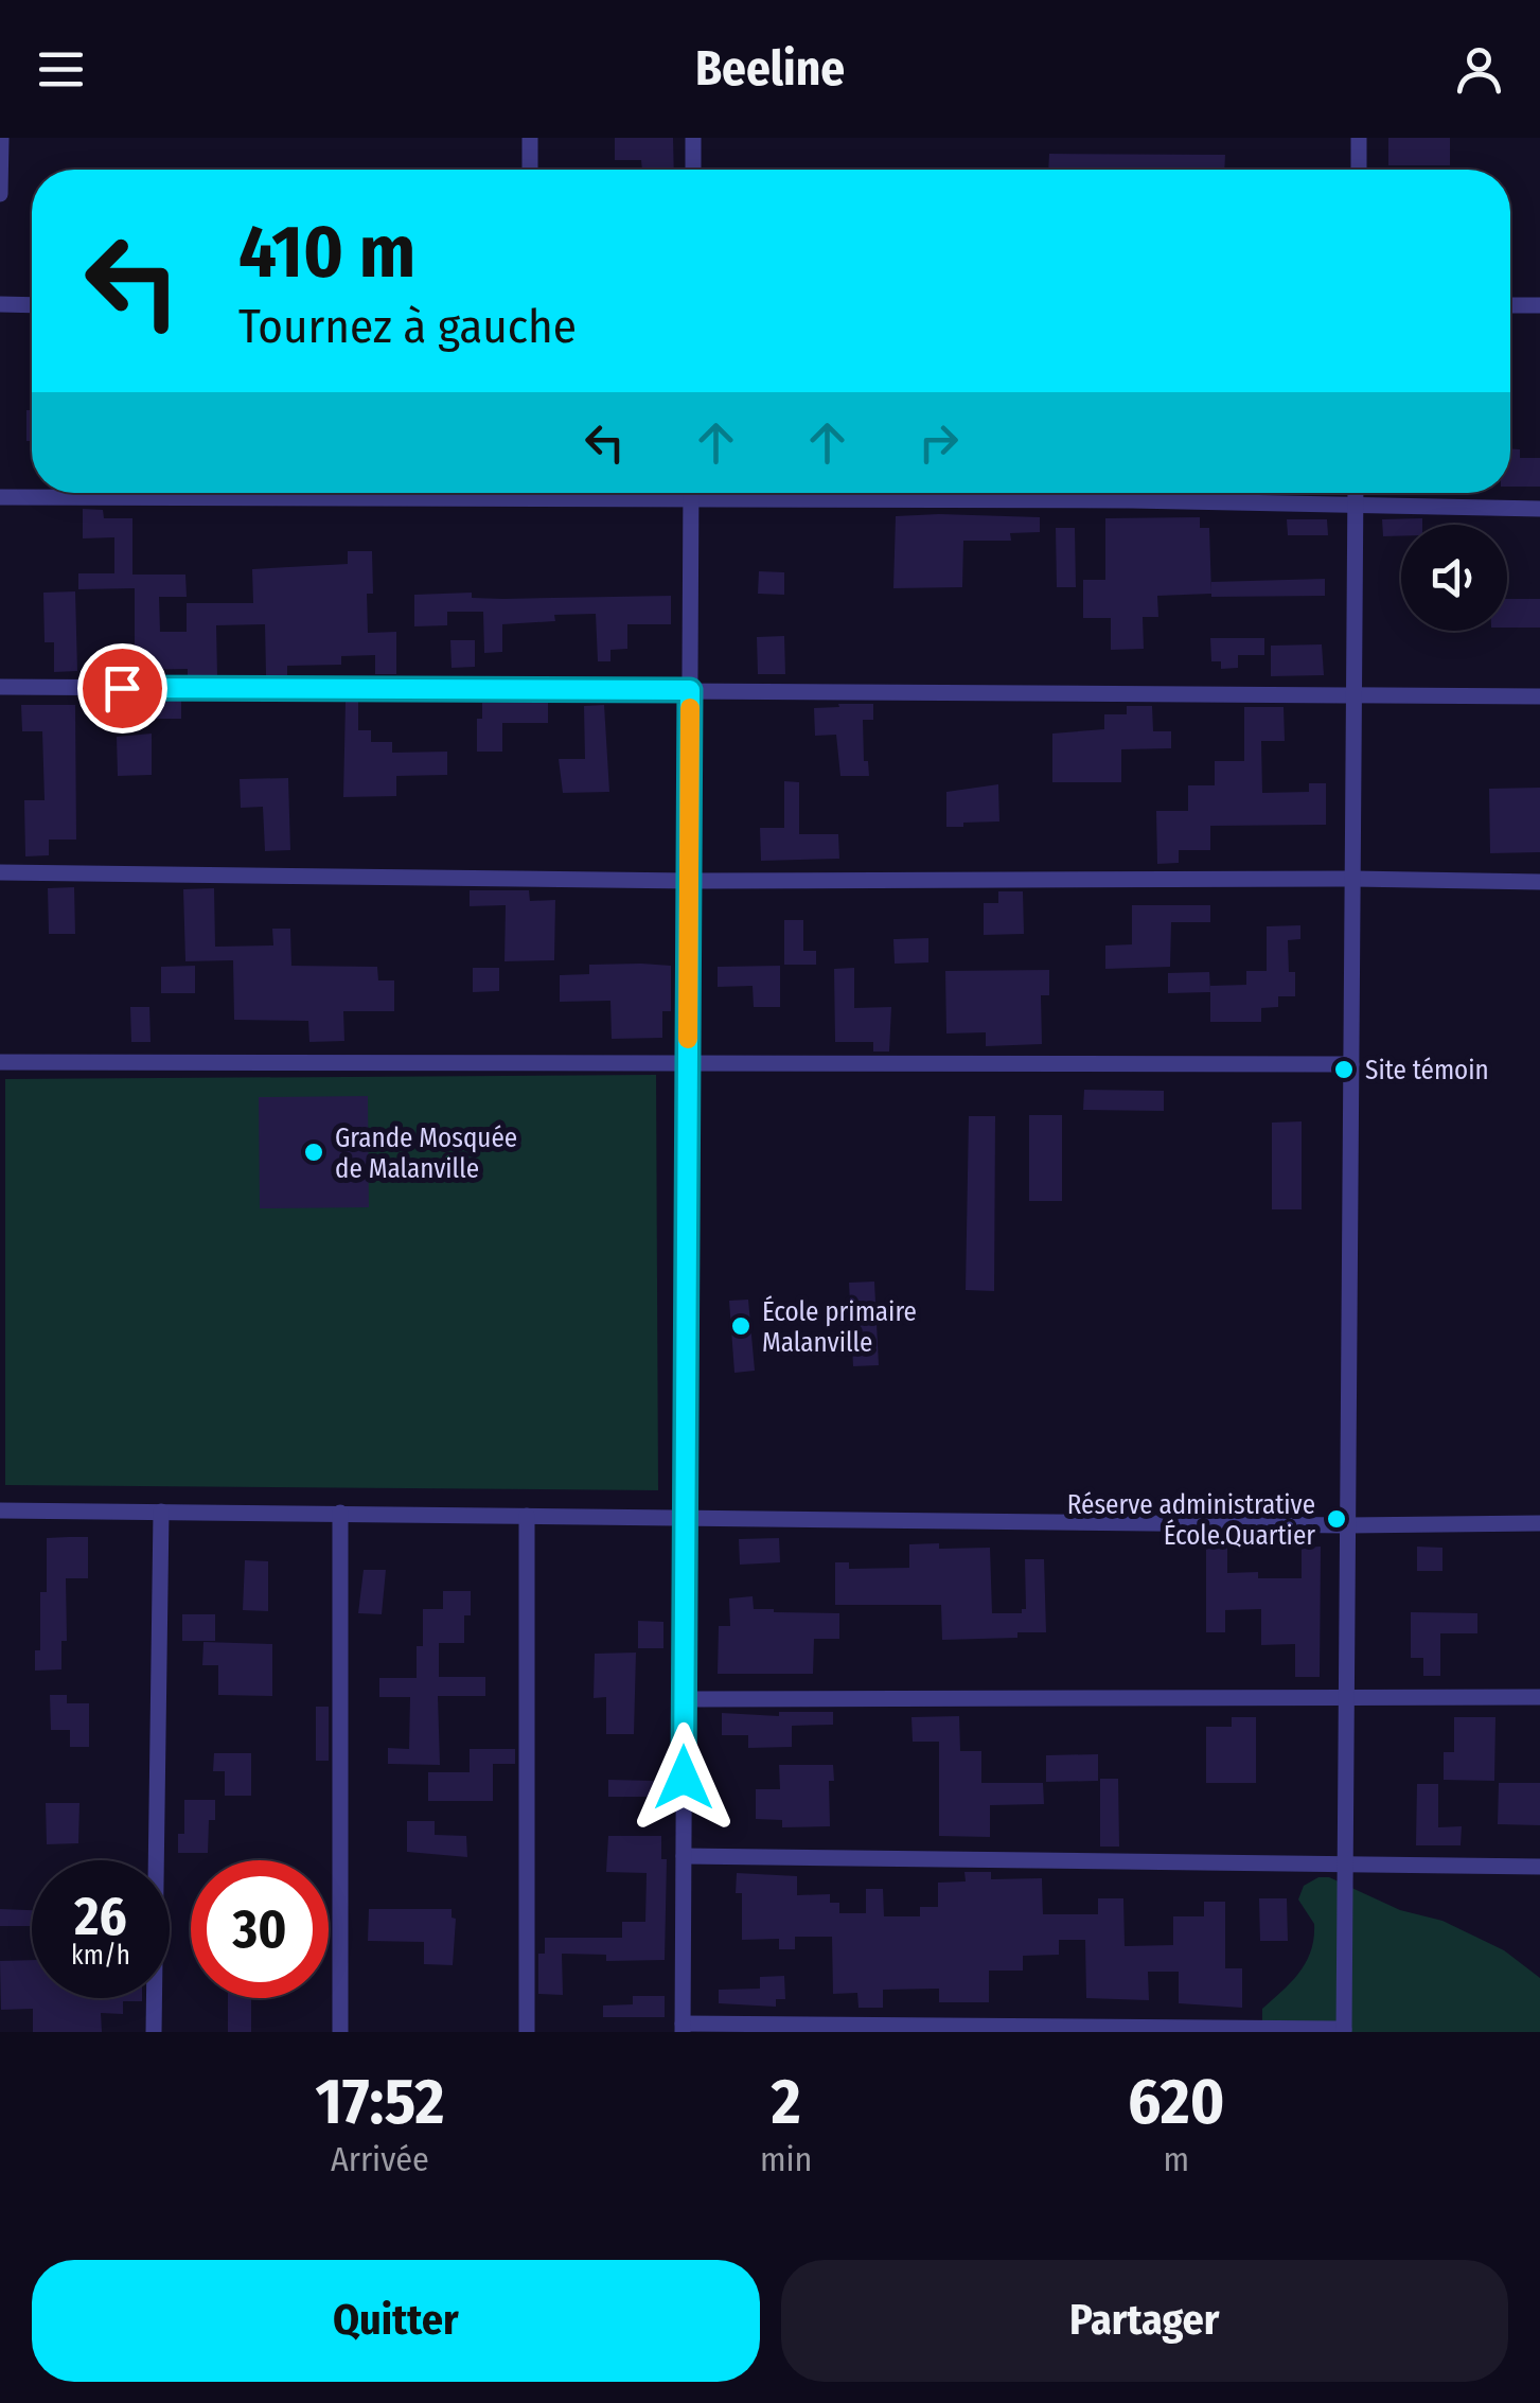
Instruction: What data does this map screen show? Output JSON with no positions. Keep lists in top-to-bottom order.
{
  "places": [
    "Site témoin",
    "Grande Mosquée de Malanville",
    "École primaire Malanville",
    "Réserve administrative École.Quartier"
  ],
  "page": {
    "header": "Beeline",
    "turn": ["410 m", "Tournez à gauche"],
    "speed": "26 km/h",
    "limit": "30",
    "eta": [
      "17:52",
      "Arrivée",
      "2",
      "min",
      "620",
      "m"
    ],
    "buttons": ["Quitter", "Partager"]
  }
}
